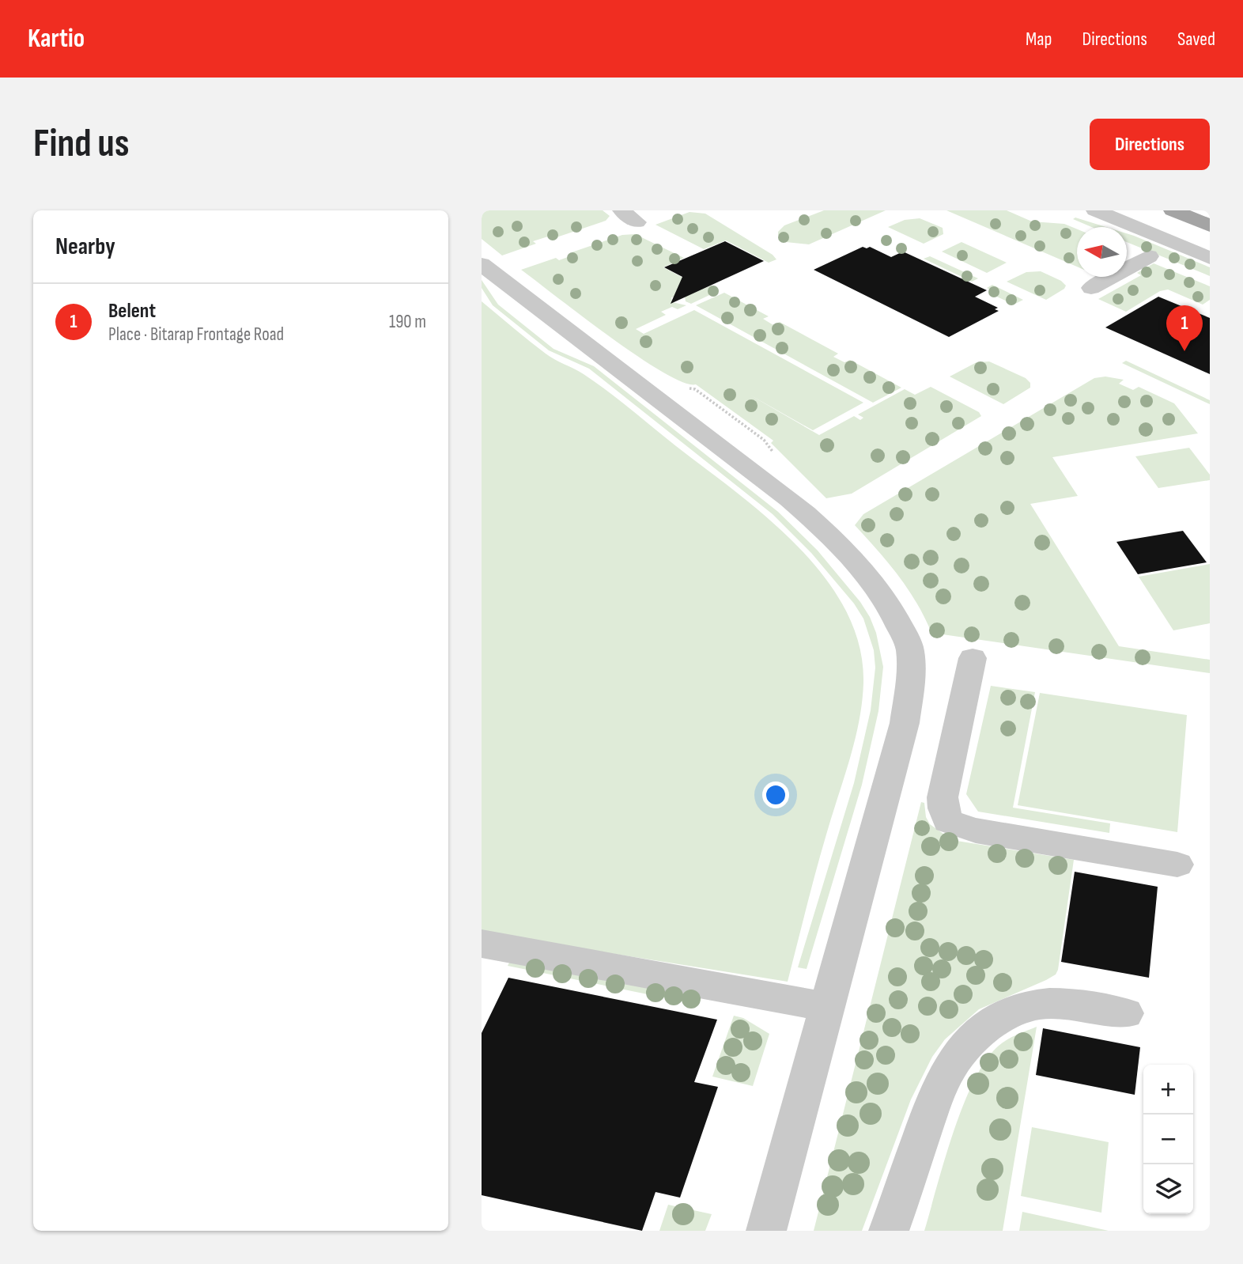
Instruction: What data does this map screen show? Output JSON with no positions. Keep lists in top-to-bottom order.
{
  "north": "left",
  "page": {
    "header": "Kartio",
    "nav": ["Map", "Directions", "Saved"],
    "buttons": "Directions",
    "title": "Find us",
    "heading": "Nearby",
    "list": [
      {
        "mark": "1",
        "name": "Belent",
        "note": "Place · Bitarap Frontage Road",
        "value": "190 m"
      }
    ],
    "pins": "1",
    "map_buttons": ["+", "−"]
  }
}
